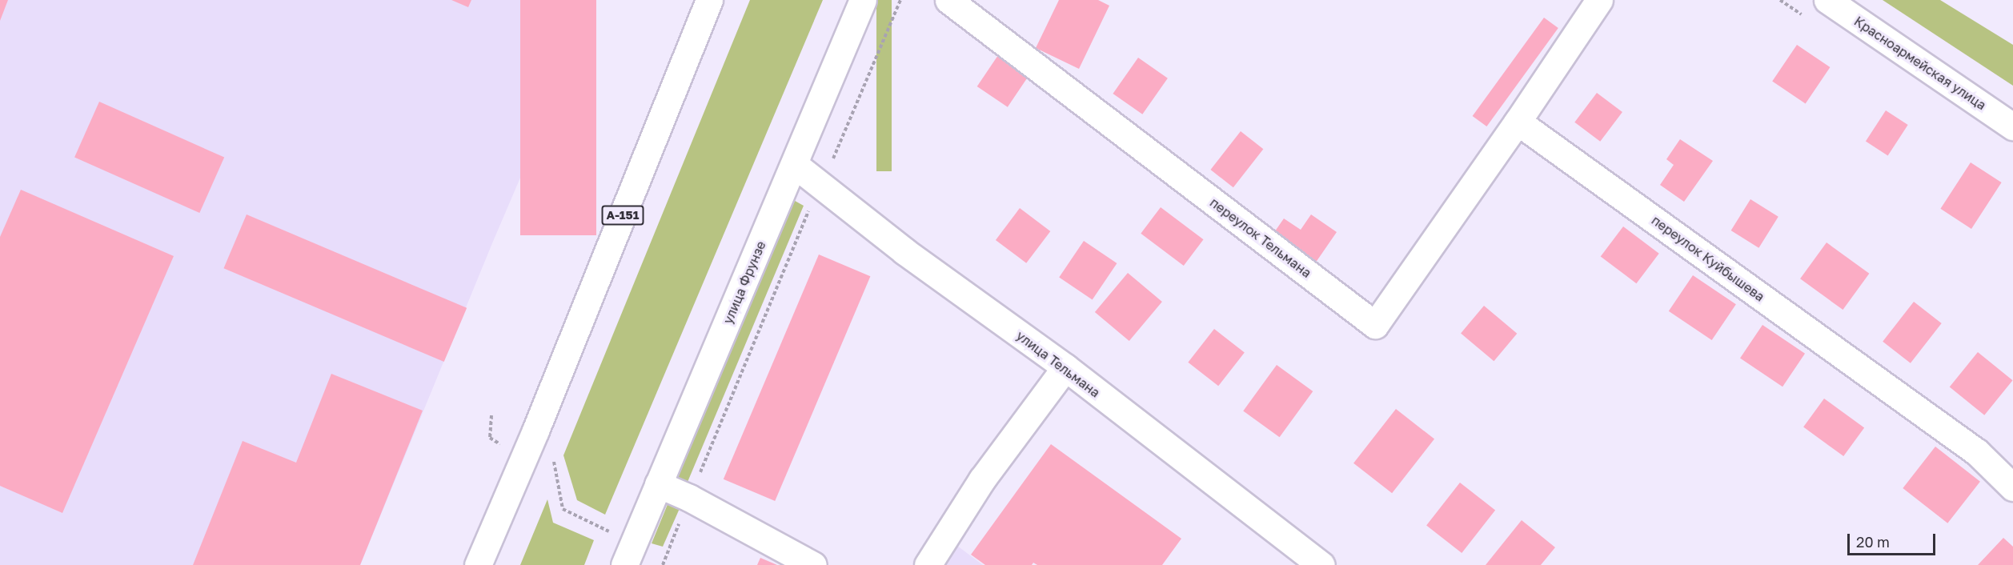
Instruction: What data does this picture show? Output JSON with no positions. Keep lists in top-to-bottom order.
{
  "streets": {
    "main road": [
      "Красноармейская улица",
      "А-151",
      "переулок Тельмана",
      "переулок Куйбышева",
      "улица Фрунзе",
      "улица Тельмана"
    ]
  },
  "crossings": [
    ["переулок Тельмана", "переулок Куйбышева"],
    ["улица Фрунзе", "улица Тельмана"]
  ],
  "scale_bar": "20 m"
}
